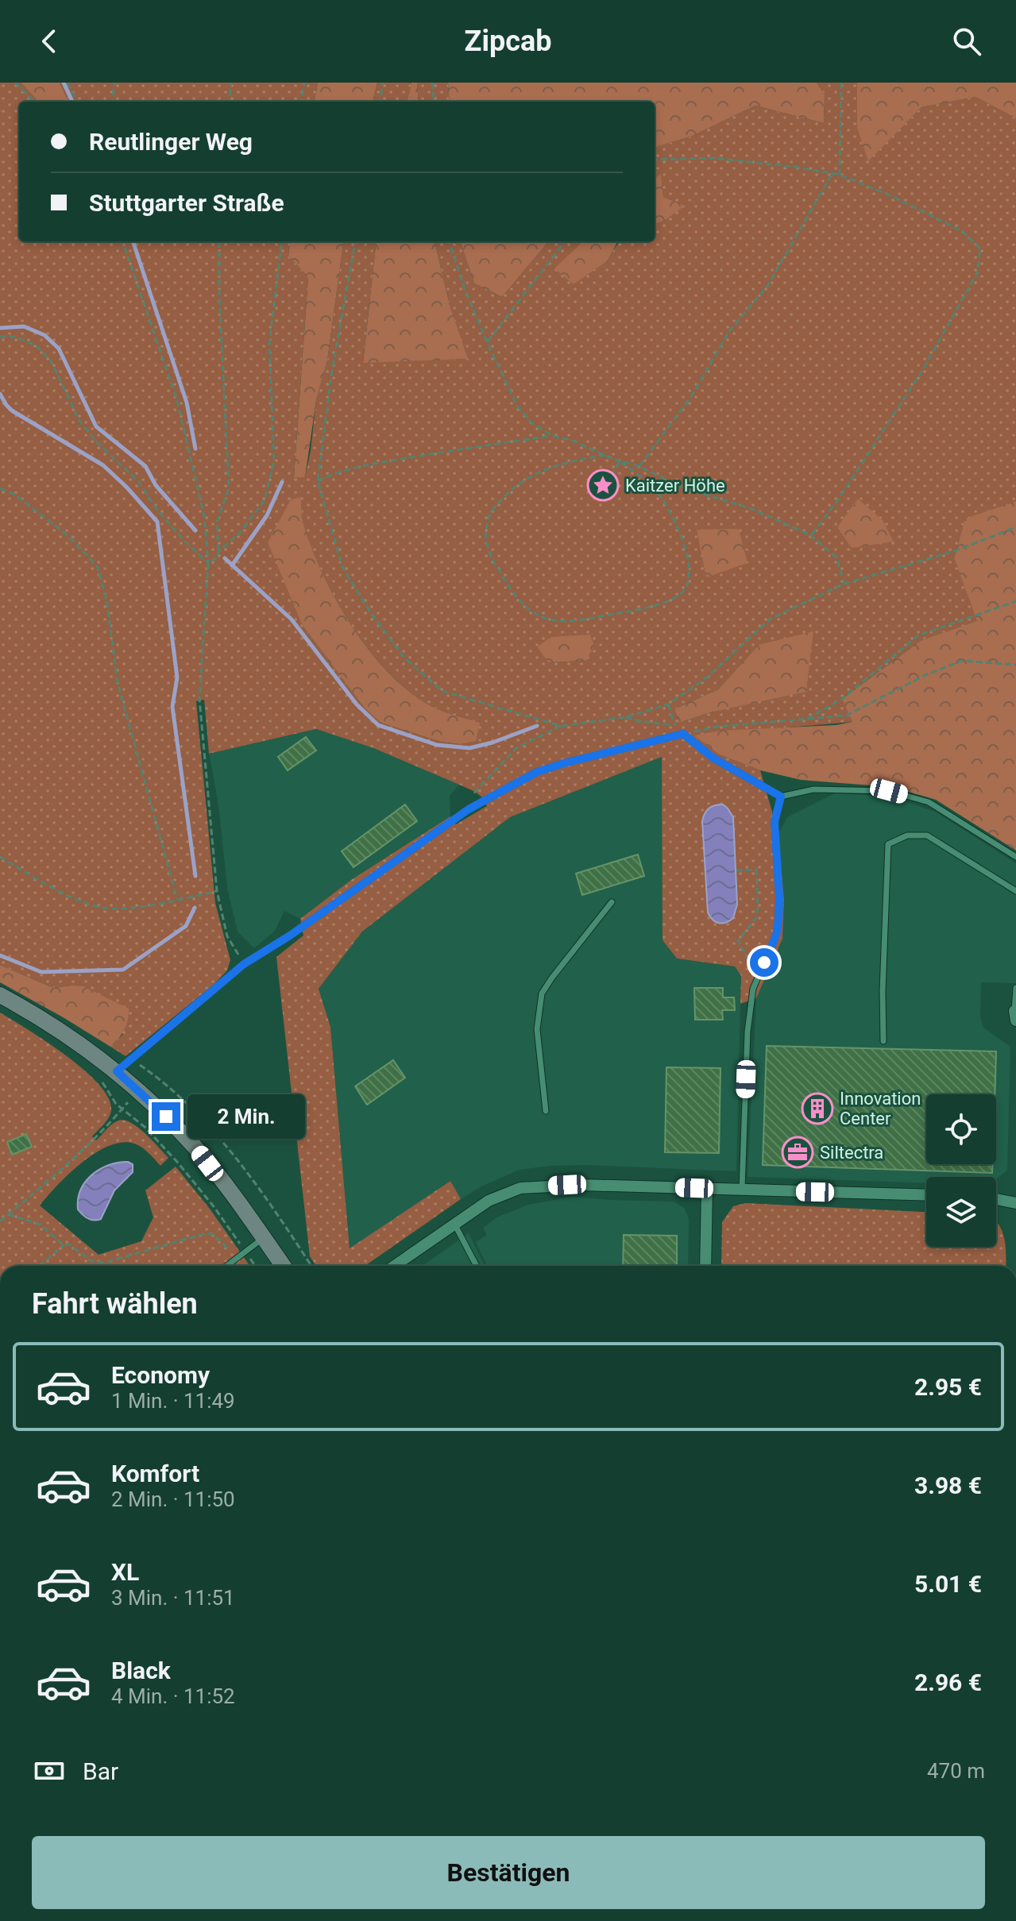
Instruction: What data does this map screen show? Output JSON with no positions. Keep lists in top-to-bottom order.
{
  "places": {
    "place": ["Kaitzer Höhe"],
    "building": ["Innovation Center"],
    "office": ["Siltectra"]
  },
  "page": {
    "header": "Zipcab",
    "banner": ["Reutlinger Weg", "Stuttgarter Straße"],
    "bubble": "2 Min.",
    "heading": "Fahrt wählen",
    "list": [
      {
        "name": "Economy",
        "note": "1 Min. · 11:49",
        "value": "2.95 €"
      },
      {
        "name": "Komfort",
        "note": "2 Min. · 11:50",
        "value": "3.98 €"
      },
      {
        "name": "XL",
        "note": "3 Min. · 11:51",
        "value": "5.01 €"
      },
      {
        "name": "Black",
        "note": "4 Min. · 11:52",
        "value": "2.96 €"
      }
    ],
    "pay": ["Bar", "470 m"],
    "buttons": "Bestätigen"
  }
}
